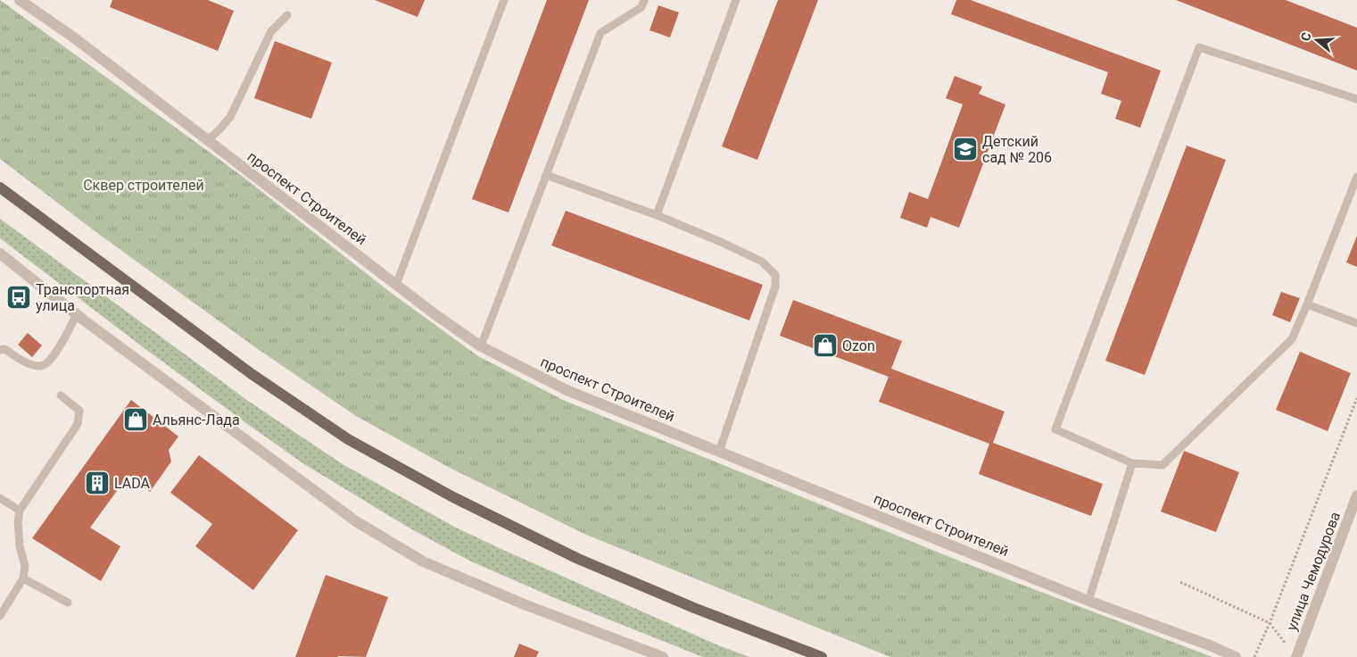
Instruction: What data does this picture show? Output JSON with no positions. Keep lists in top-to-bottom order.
{
  "streets": {
    "street": ["проспект Строителей", "улица Чемодурова"]
  },
  "parks": ["Cквер cтроителей"],
  "places": {
    "school or university": ["Детский сад № 206"],
    "bus stop": ["Транспортная улица"],
    "shop": ["Ozon", "Альянс-Лада"],
    "building": ["LADA"]
  },
  "north": "left"
}
